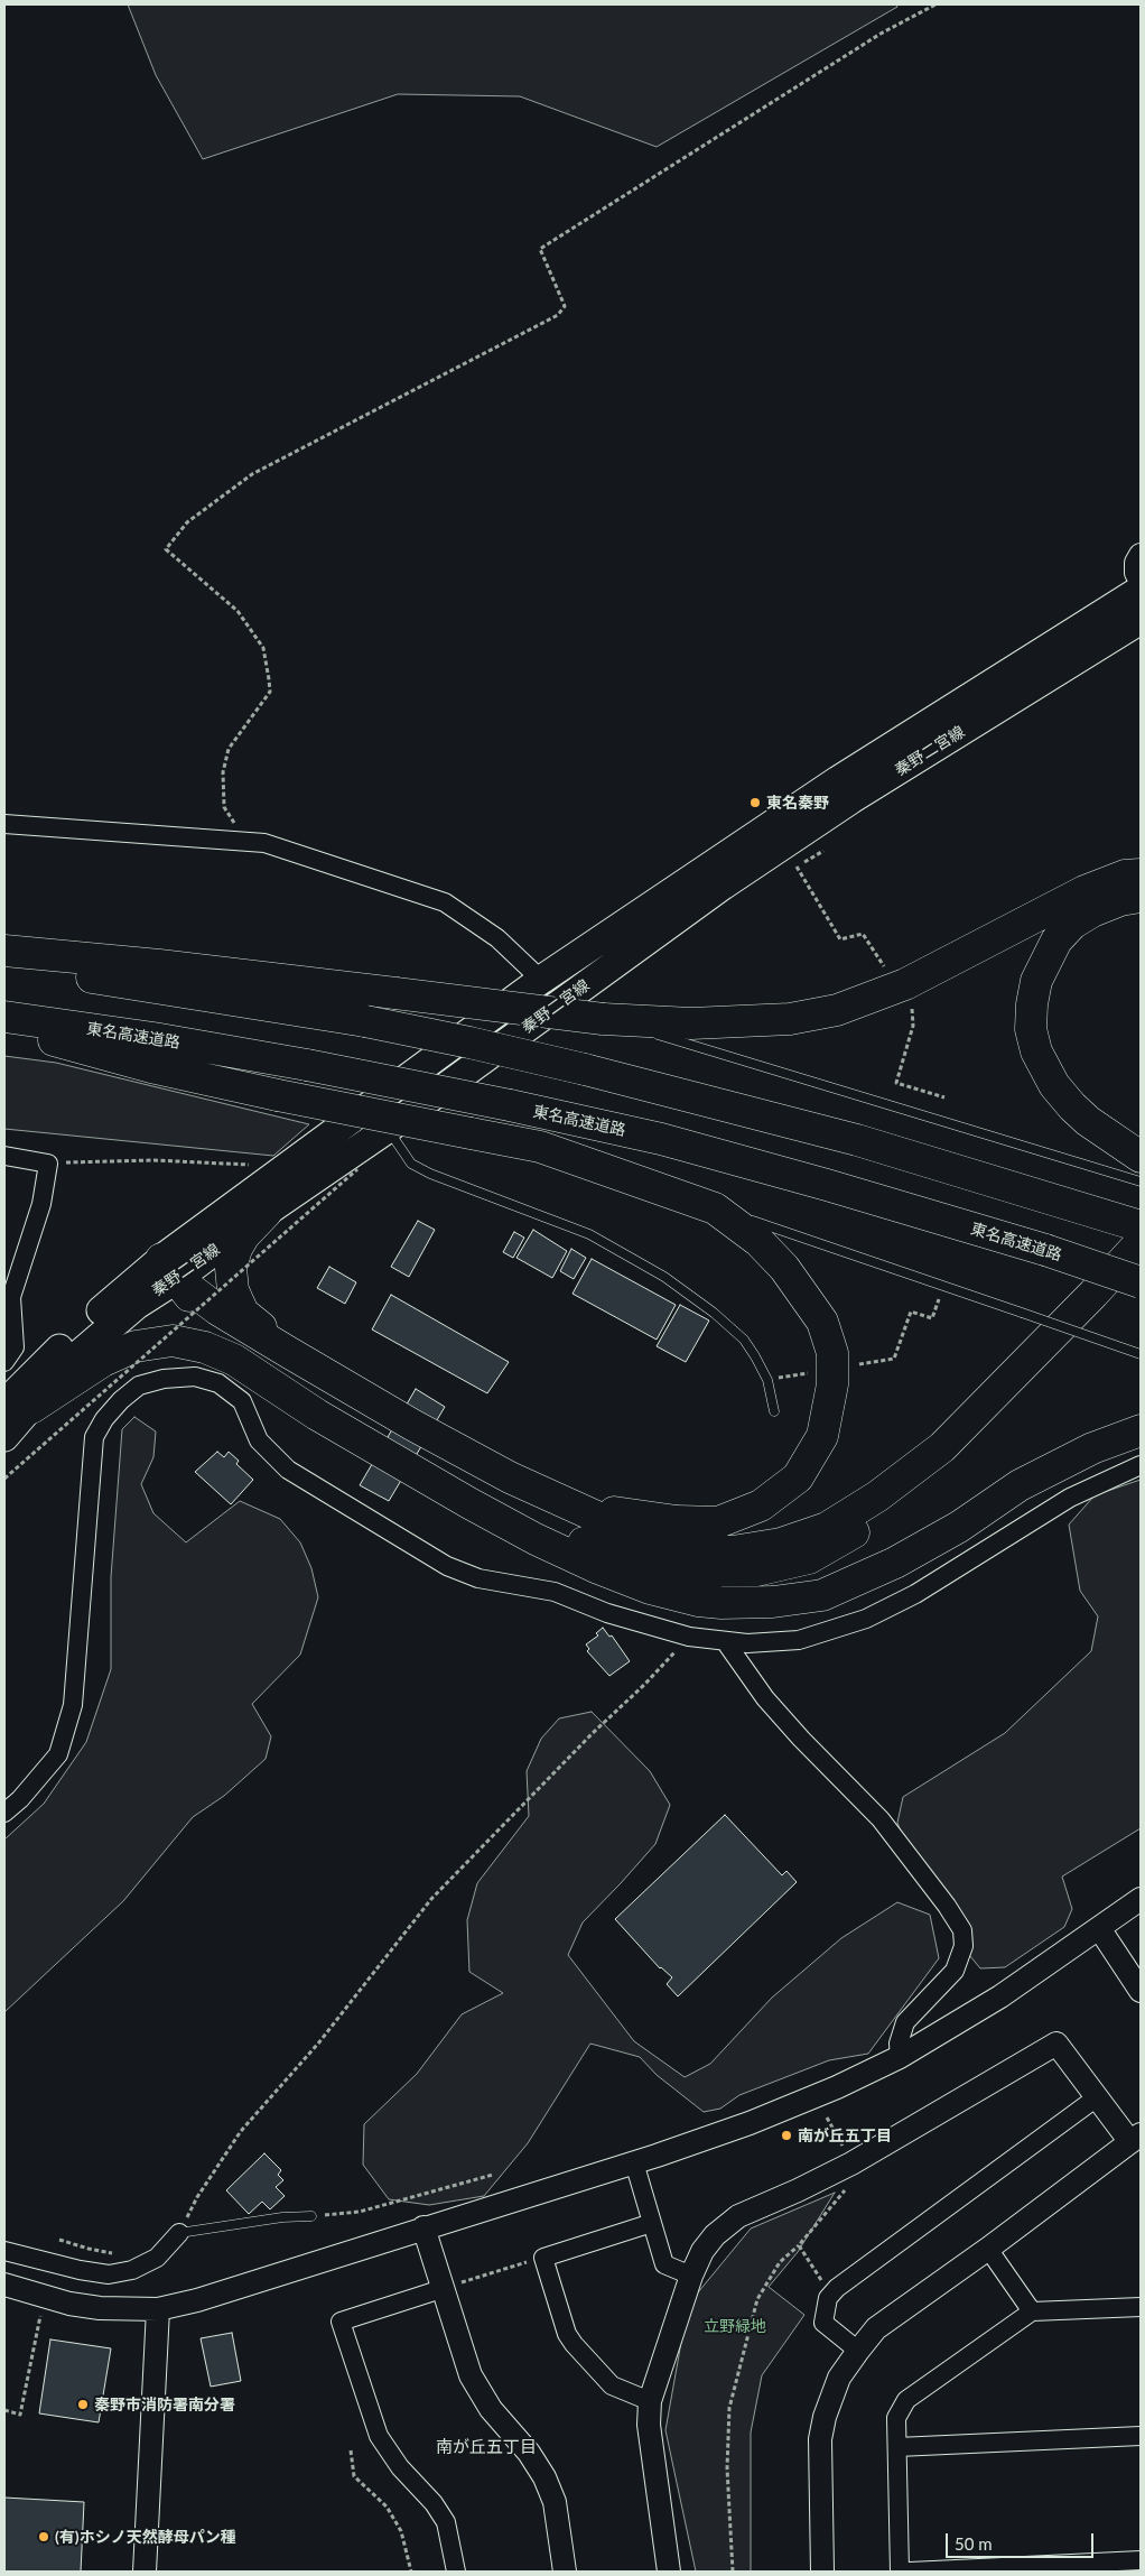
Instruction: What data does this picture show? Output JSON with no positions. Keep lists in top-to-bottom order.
{
  "streets": {
    "highway": ["東名高速道路"],
    "main road": ["秦野二宮線"]
  },
  "districts": ["南が丘五丁目"],
  "parks": ["立野緑地"],
  "places": [
    "東名秦野",
    "南が丘五丁目",
    "秦野市消防署南分署",
    "(有)ホシノ天然酵母パン種"
  ],
  "scale_bar": "50 m"
}
